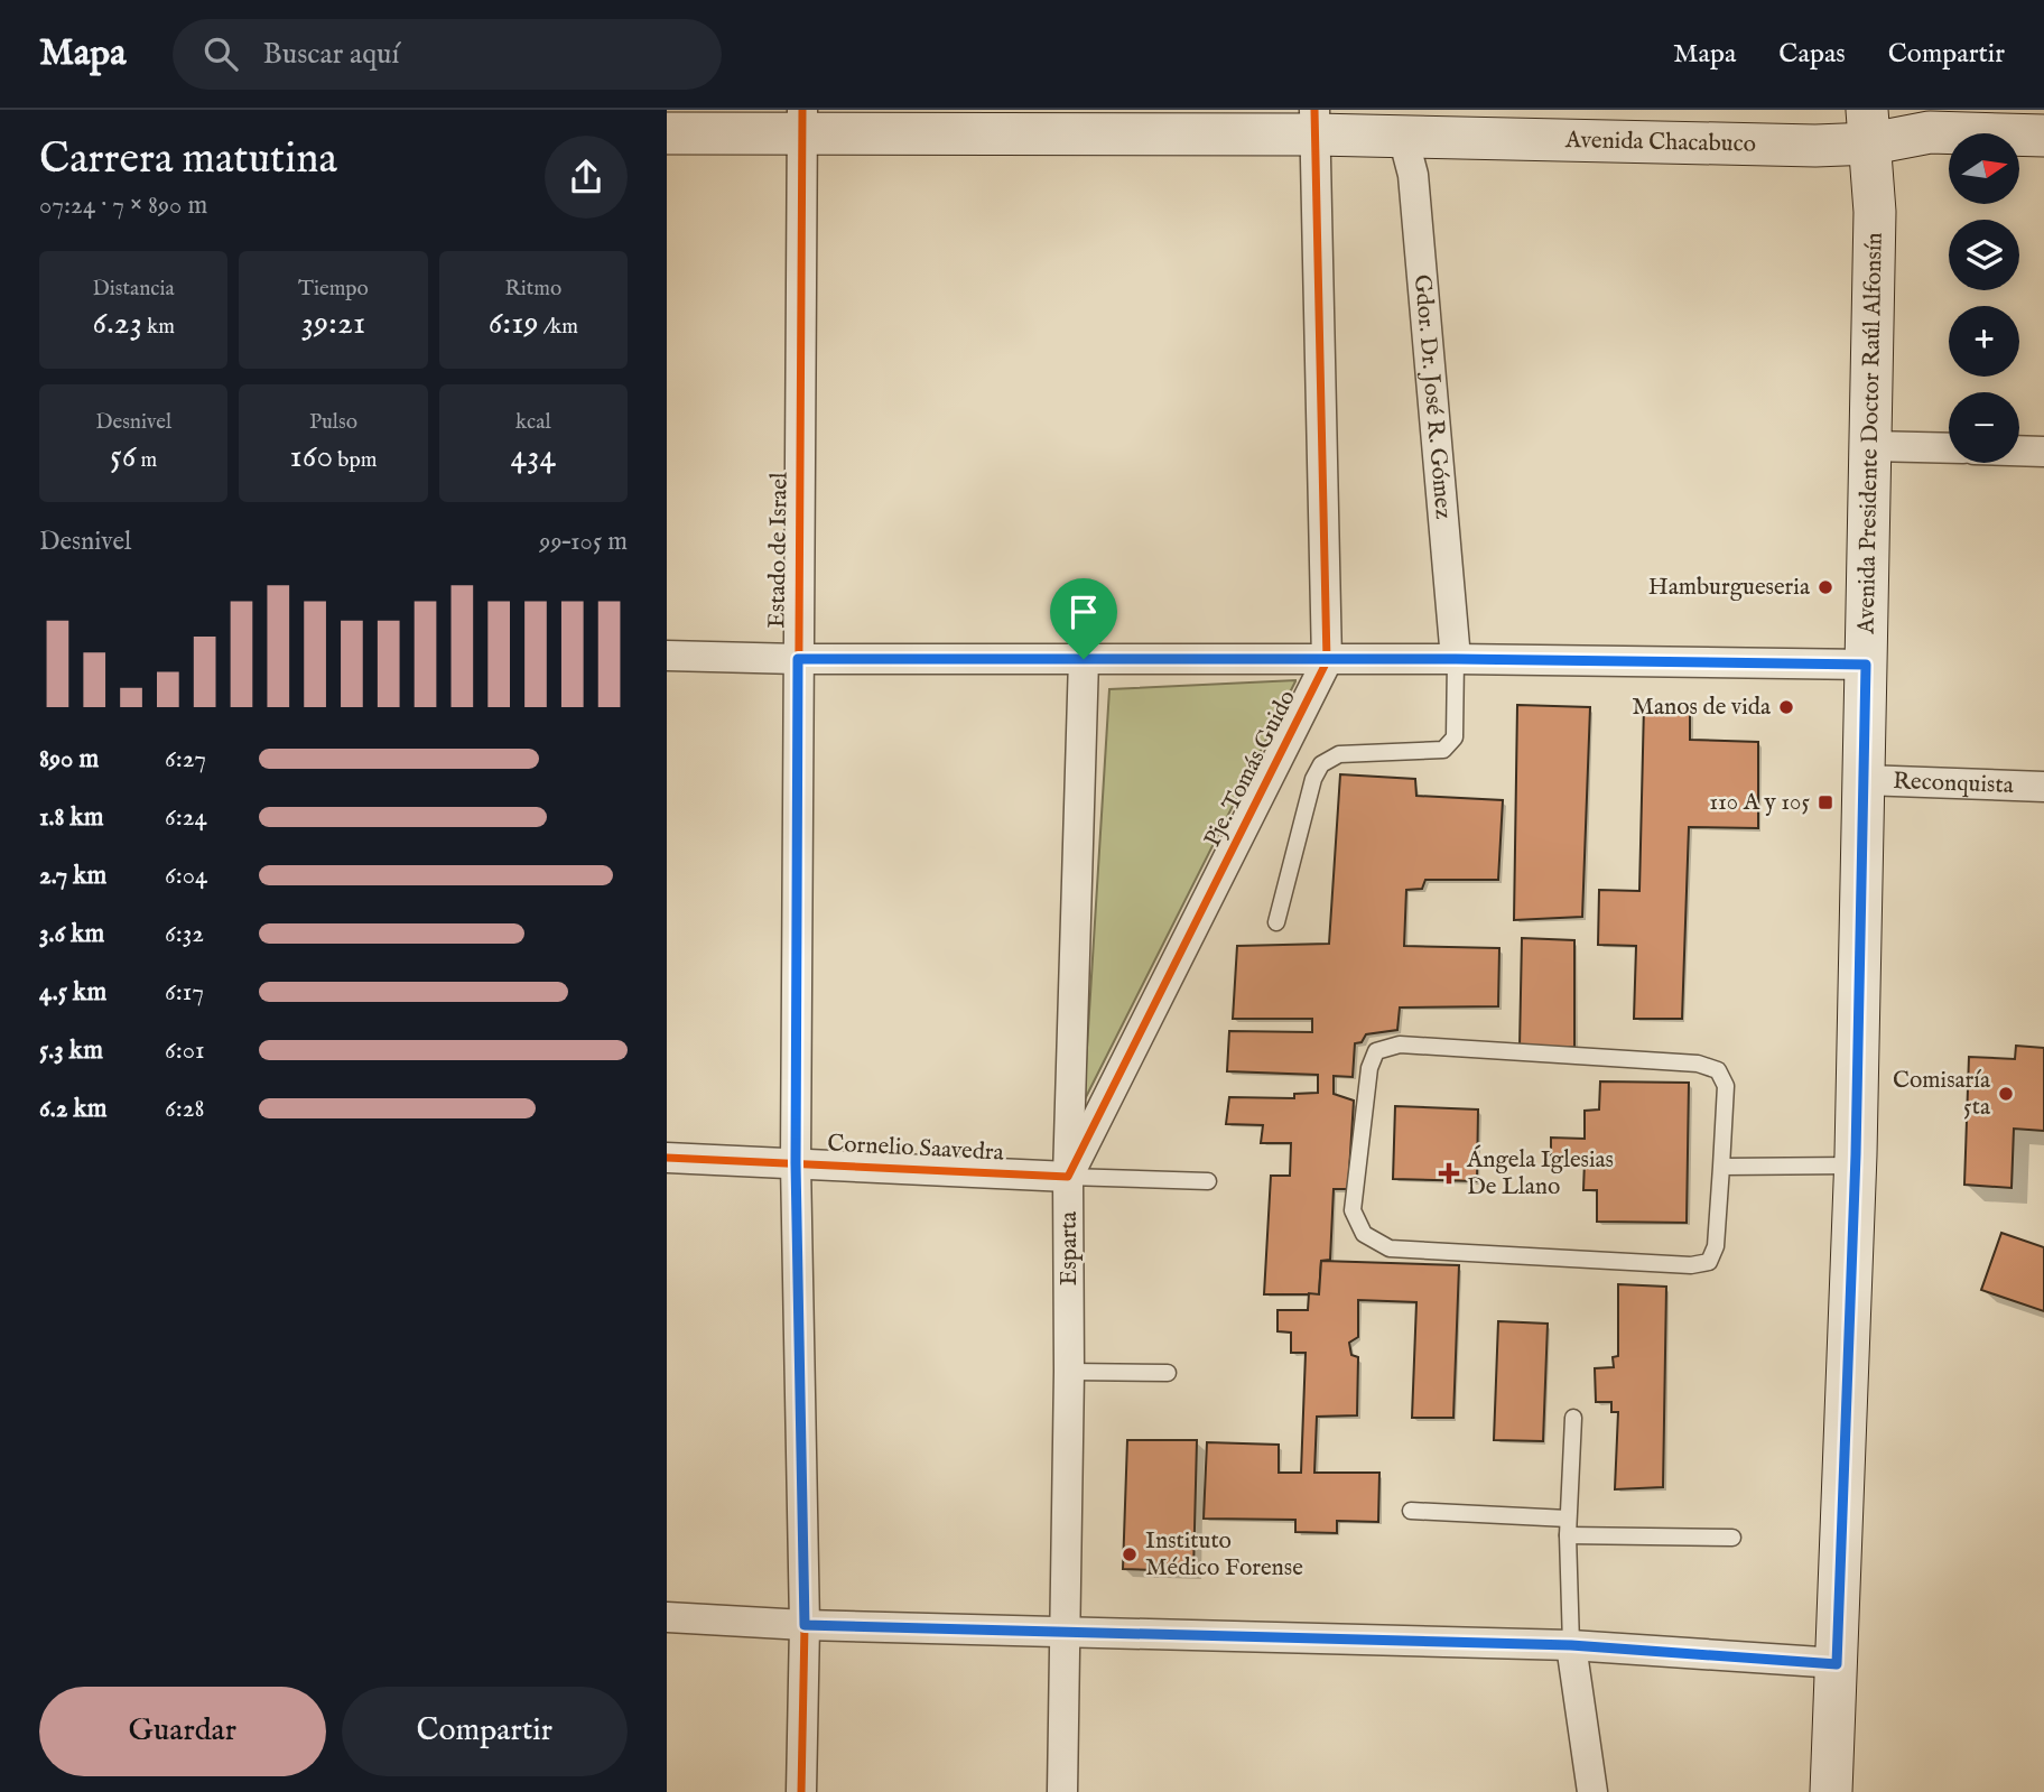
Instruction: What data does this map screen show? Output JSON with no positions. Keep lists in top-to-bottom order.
{
  "streets": {
    "main road": ["Avenida Chacabuco", "Avenida Presidente Doctor Raúl Alfonsín"],
    "street": [
      "Gdor. Dr. José R. Gómez",
      "Estado de Israel",
      "Pje. Tomás Guido",
      "Reconquista",
      "Cornelio Saavedra",
      "Esparta"
    ]
  },
  "crossings": [
    ["Avenida Chacabuco", "Gdor. Dr. José R. Gómez"],
    ["Avenida Chacabuco", "Avenida Presidente Doctor Raúl Alfonsín"],
    ["Avenida Chacabuco", "Estado de Israel"],
    ["Avenida Chacabuco", "Pje. Tomás Guido"],
    ["Avenida Presidente Doctor Raúl Alfonsín", "Reconquista"],
    ["Estado de Israel", "Cornelio Saavedra"],
    ["Pje. Tomás Guido", "Cornelio Saavedra"],
    ["Pje. Tomás Guido", "Esparta"],
    ["Cornelio Saavedra", "Esparta"]
  ],
  "places": {
    "other": [
      "Hamburgueseria",
      "Manos de vida",
      "Comisaría 5ta",
      "Instituto Médico Forense"
    ],
    "transit": ["110 A y 105"],
    "health": ["Ángela Iglesias De Llano"]
  },
  "north": "right",
  "page": {
    "header": "Mapa",
    "search": "Buscar aquí",
    "nav": ["Mapa", "Capas", "Compartir"],
    "heading": ["Carrera matutina", "07:24 · 7 × 890 m"],
    "map_buttons": ["+", "−"],
    "stats": [
      ["Distancia", "6.23 km"],
      ["Tiempo", "39:21"],
      ["Ritmo", "6:19 /km"],
      ["Desnivel", "56 m"],
      ["Pulso", "160 bpm"],
      ["kcal", "434"]
    ],
    "chart": ["Desnivel", "99–105 m"],
    "list": [
      {
        "name": "890 m",
        "note": "6:27"
      },
      {
        "name": "1.8 km",
        "note": "6:24"
      },
      {
        "name": "2.7 km",
        "note": "6:04"
      },
      {
        "name": "3.6 km",
        "note": "6:32"
      },
      {
        "name": "4.5 km",
        "note": "6:17"
      },
      {
        "name": "5.3 km",
        "note": "6:01"
      },
      {
        "name": "6.2 km",
        "note": "6:28"
      }
    ],
    "buttons": ["Guardar", "Compartir"]
  }
}
